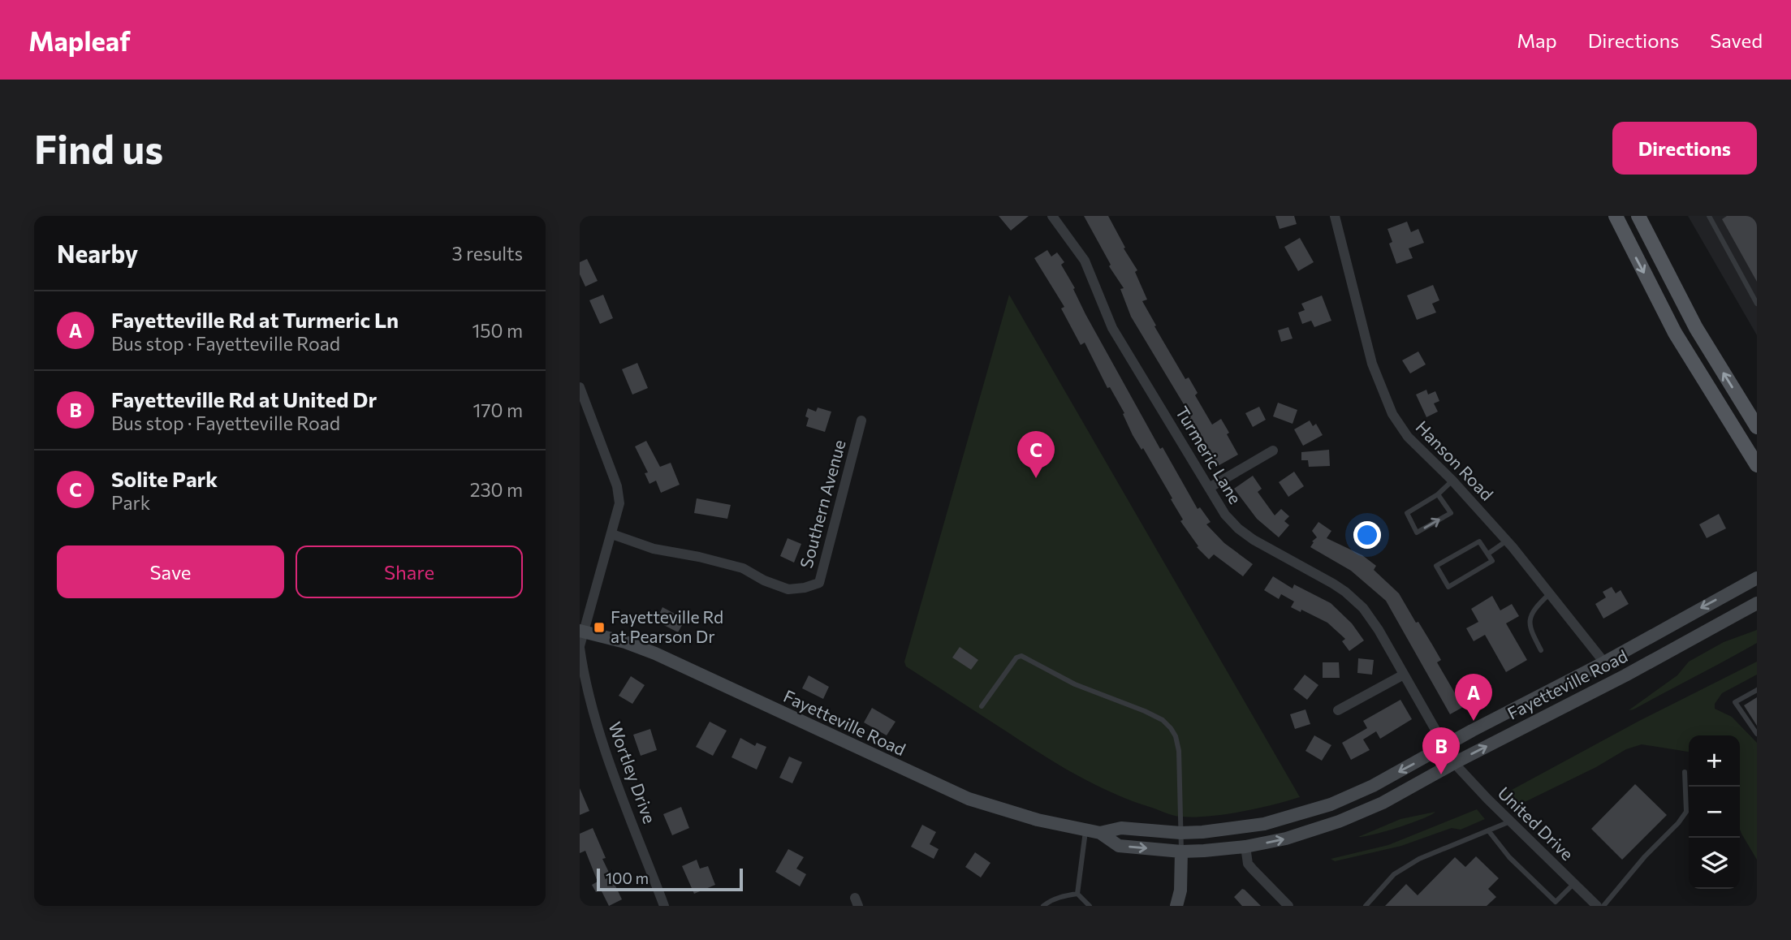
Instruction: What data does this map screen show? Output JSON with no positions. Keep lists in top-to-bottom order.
{
  "streets": {
    "main road": ["Fayetteville Road"],
    "street": [
      "Turmeric Lane",
      "Hanson Road",
      "Southern Avenue",
      "Wortley Drive",
      "United Drive"
    ]
  },
  "crossings": [
    ["Turmeric Lane", "Fayetteville Road"],
    ["Hanson Road", "Fayetteville Road"],
    ["Southern Avenue", "Wortley Drive"],
    ["Fayetteville Road", "Wortley Drive"],
    ["Fayetteville Road", "United Drive"]
  ],
  "places": {
    "transit": ["Fayetteville Rd at Pearson Dr"]
  },
  "scale_bar": "100 m",
  "page": {
    "header": "Mapleaf",
    "nav": ["Map", "Directions", "Saved"],
    "buttons": [
      "Directions",
      ["Save", "Share"]
    ],
    "title": "Find us",
    "heading": ["Nearby", "3 results"],
    "list": [
      {
        "mark": "A",
        "name": "Fayetteville Rd at Turmeric Ln",
        "note": "Bus stop · Fayetteville Road",
        "value": "150 m"
      },
      {
        "mark": "B",
        "name": "Fayetteville Rd at United Dr",
        "note": "Bus stop · Fayetteville Road",
        "value": "170 m"
      },
      {
        "mark": "C",
        "name": "Solite Park",
        "note": "Park",
        "value": "230 m"
      }
    ],
    "pins": ["C", "A", "B"],
    "map_buttons": ["+", "−"],
    "scale": "100 m"
  }
}
